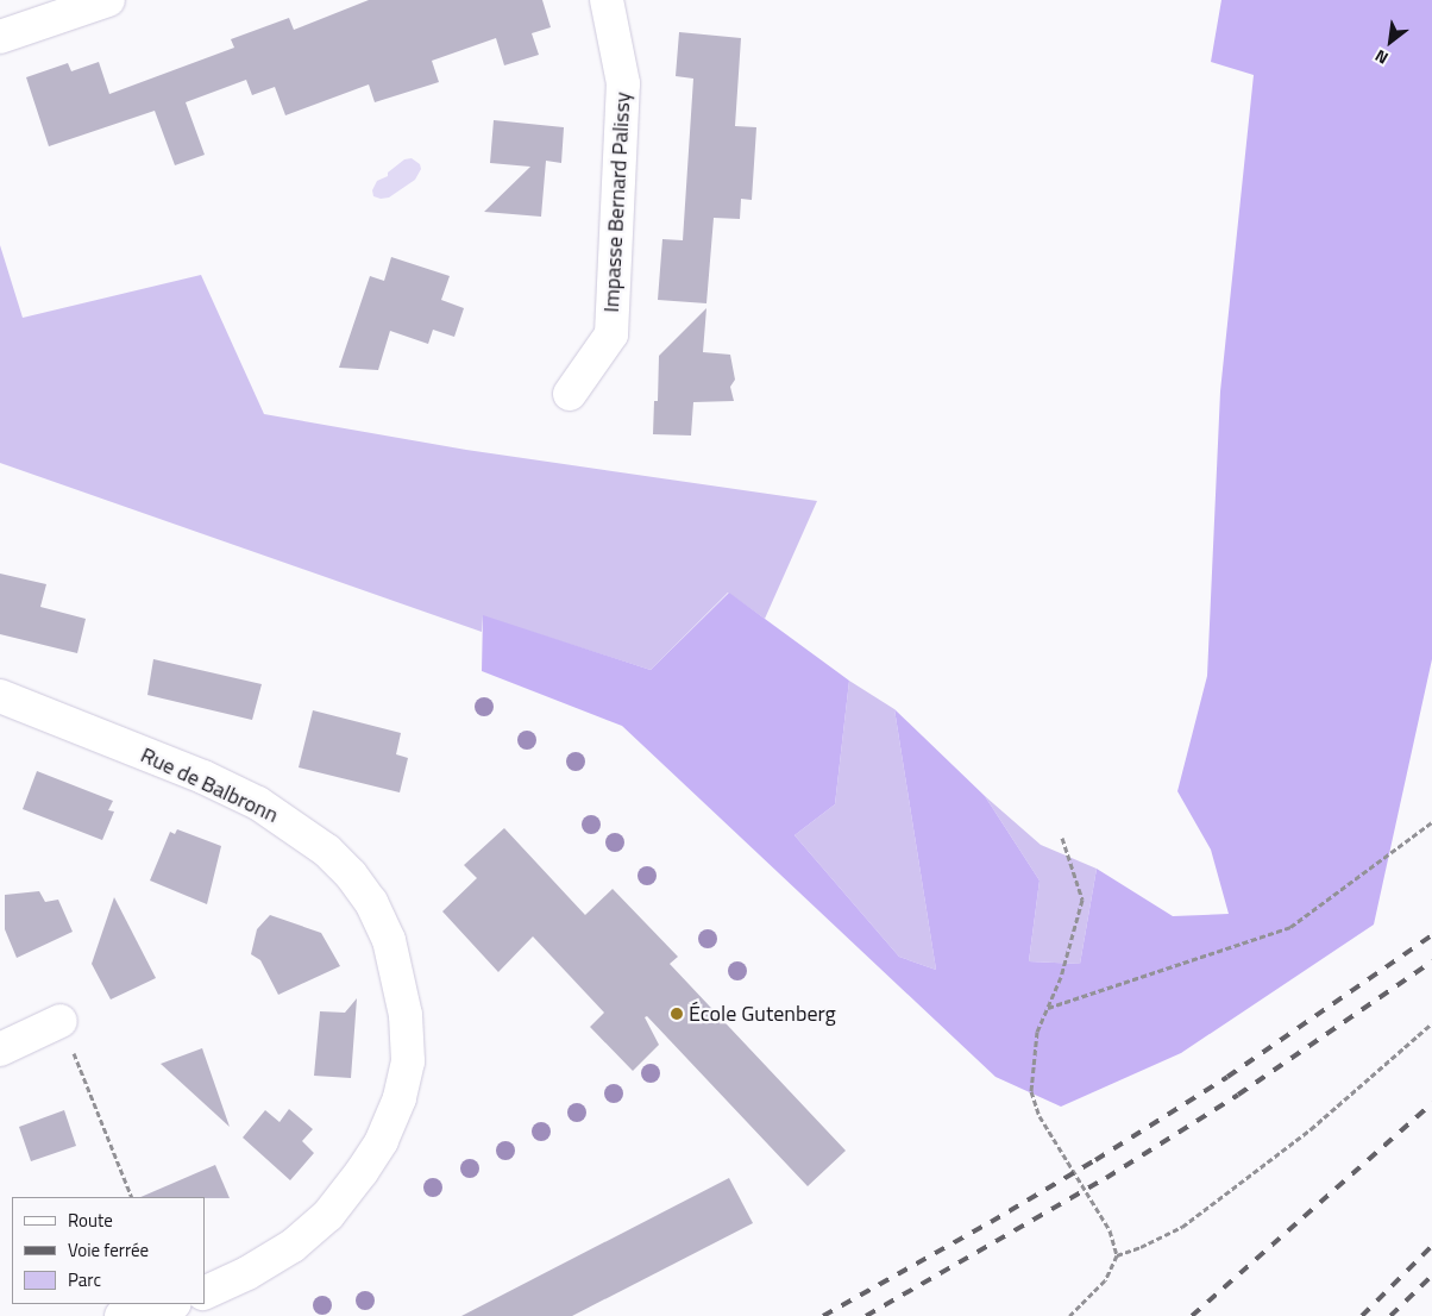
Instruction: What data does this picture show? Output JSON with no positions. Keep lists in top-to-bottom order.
{
  "streets": {
    "street": ["Impasse Bernard Palissy", "Rue de Balbronn"]
  },
  "places": ["École Gutenberg"],
  "legend": ["Route", "Voie ferrée", "Parc"],
  "north": "bottom left"
}
